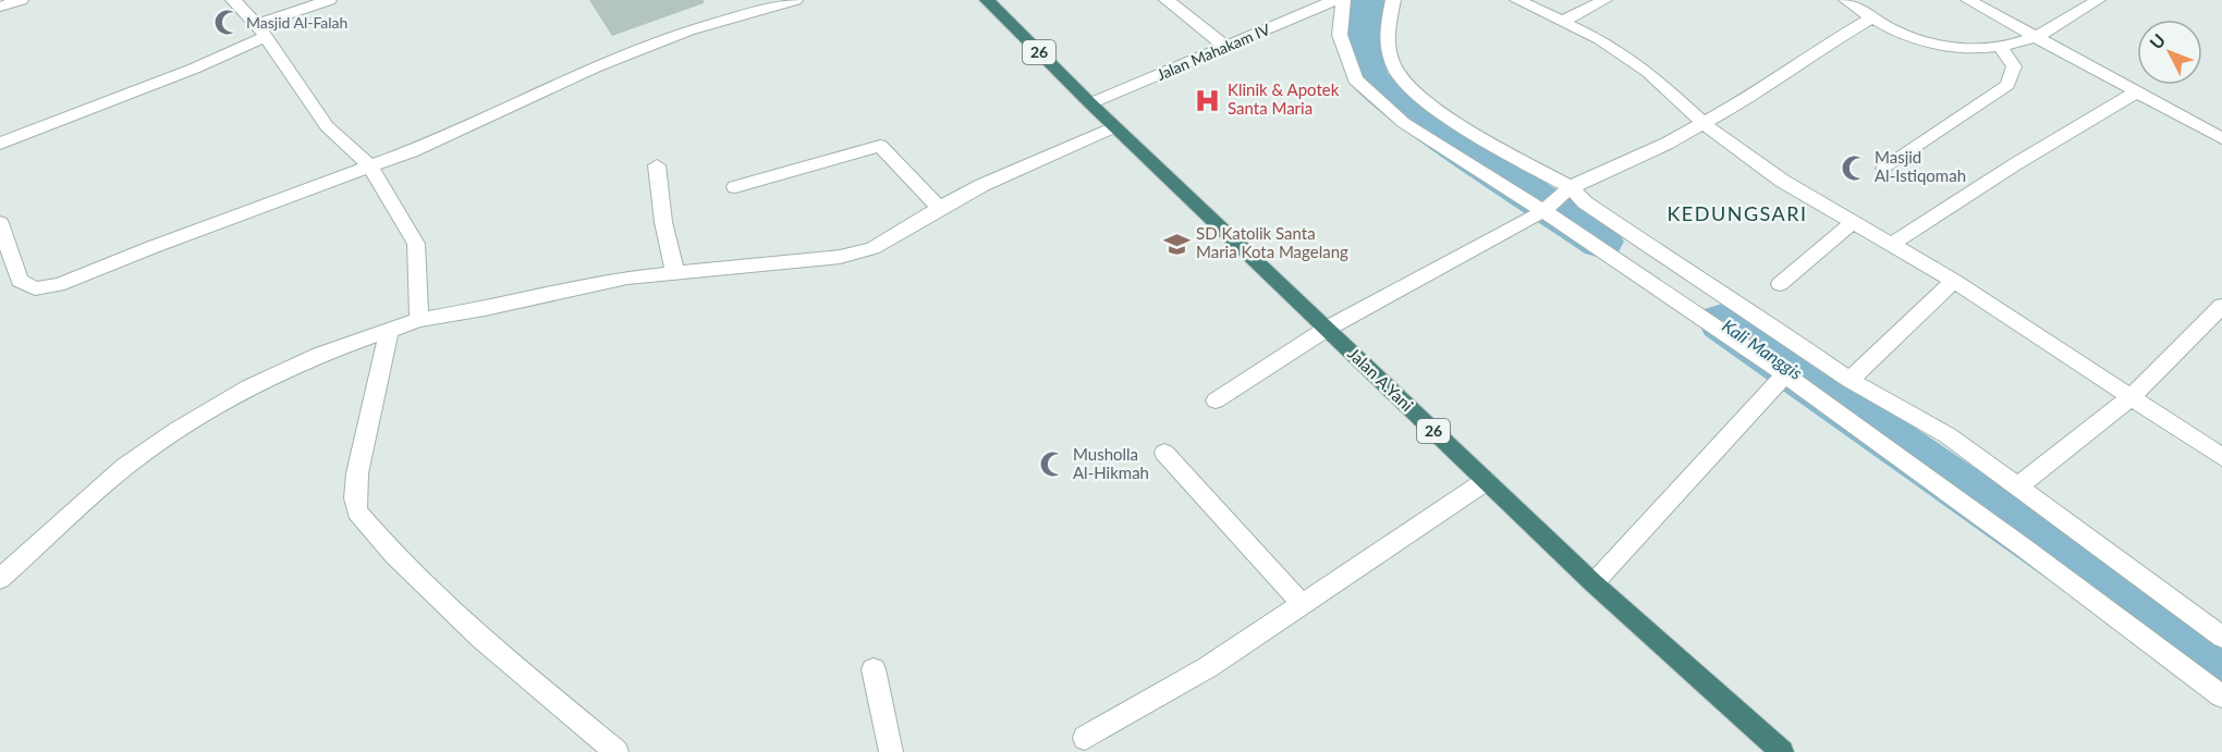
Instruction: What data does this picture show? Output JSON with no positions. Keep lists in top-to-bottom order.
{
  "streets": {
    "highway": ["26", "Jalan A.Yani"],
    "street": ["Jalan Mahakam IV"]
  },
  "crossings": [
    ["Jalan Mahakam IV", "Jalan A.Yani"]
  ],
  "districts": ["KEDUNGSARI"],
  "water": ["Kali Manggis"],
  "places": {
    "mosque": ["Masjid Al-Falah", "Masjid Al-Istiqomah", "Musholla Al-Hikmah"],
    "hospital": ["Klinik & Apotek Santa Maria"],
    "school or university": ["SD Katolik Santa Maria Kota Magelang"]
  },
  "north": "top left"
}
